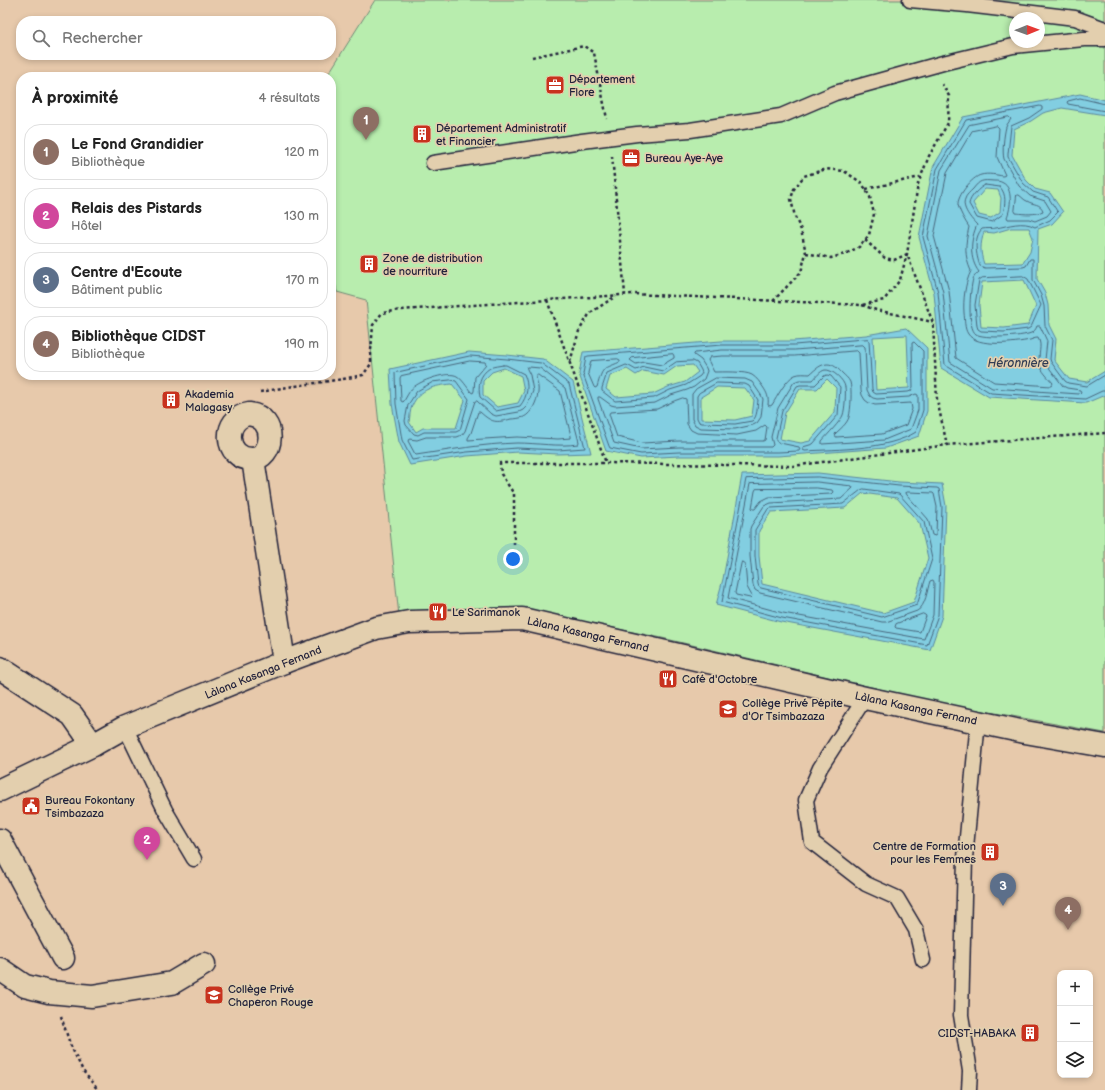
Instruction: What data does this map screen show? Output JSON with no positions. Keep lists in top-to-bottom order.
{
  "streets": {
    "street": ["Làlana Kasanga Fernand"]
  },
  "water": ["Héronnière"],
  "places": {
    "office": ["Département Flore", "Bureau Aye-Aye"],
    "building": [
      "Département Administratif et Financier",
      "Zone de distribution de nourriture",
      "Akademia Malagasy",
      "Centre de Formation pour les Femmes",
      "CIDST-HABAKA"
    ],
    "restaurant": ["Le Sarimanok", "Café d'Octobre"],
    "school or university": ["Collège Privé Pépite d'Or Tsimbazaza", "Collège Privé Chaperon Rouge"],
    "public building": ["Bureau Fokontany Tsimbazaza"]
  },
  "north": "right",
  "page": {
    "search": "Rechercher",
    "heading": ["À proximité", "4 résultats"],
    "pins": [
      "1",
      "2",
      "3",
      "4"
    ],
    "list": [
      {
        "mark": "1",
        "name": "Le Fond Grandidier",
        "note": "Bibliothèque",
        "value": "120 m"
      },
      {
        "mark": "2",
        "name": "Relais des Pistards",
        "note": "Hôtel",
        "value": "130 m"
      },
      {
        "mark": "3",
        "name": "Centre d'Ecoute",
        "note": "Bâtiment public",
        "value": "170 m"
      },
      {
        "mark": "4",
        "name": "Bibliothèque CIDST",
        "note": "Bibliothèque",
        "value": "190 m"
      }
    ],
    "map_buttons": ["+", "−"]
  }
}
